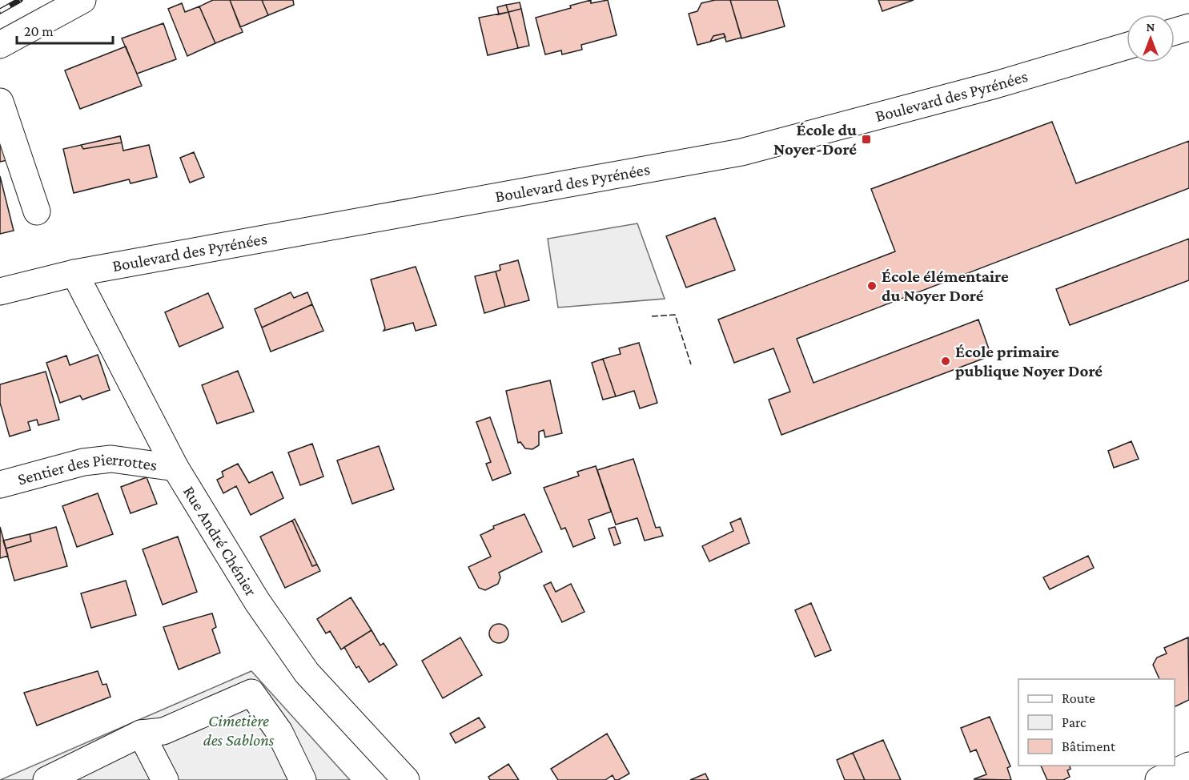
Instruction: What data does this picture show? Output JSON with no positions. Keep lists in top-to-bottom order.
{
  "streets": {
    "street": ["Boulevard des Pyrénées", "Sentier des Pierrottes", "Rue André Chénier"]
  },
  "crossings": [
    ["Boulevard des Pyrénées", "Rue André Chénier"],
    ["Sentier des Pierrottes", "Rue André Chénier"]
  ],
  "parks": ["Cimetière des Sablons"],
  "places": {
    "transit": ["École du Noyer-Doré"],
    "other": ["École élémentaire du Noyer Doré", "École primaire publique Noyer Doré"]
  },
  "legend": ["Route", "Parc", "Bâtiment"],
  "scale_bar": "20 m",
  "north": "top"
}
